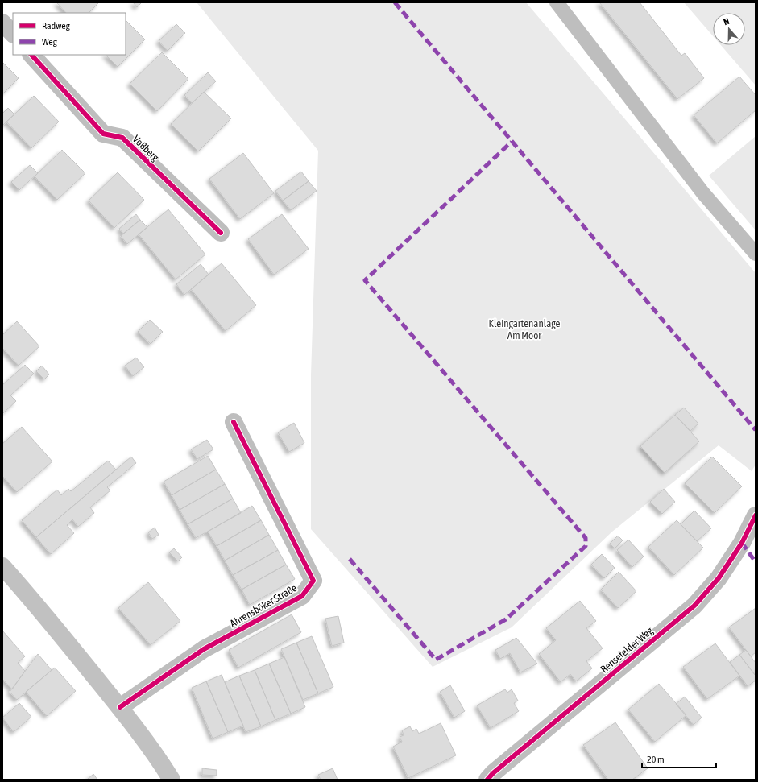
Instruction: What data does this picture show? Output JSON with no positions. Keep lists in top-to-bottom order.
{
  "streets": {
    "street": ["Voßberg", "Ahrensböker Straße", "Rensefelder Weg"]
  },
  "parks": ["Kleingartenanlage Am Moor"],
  "legend": ["Radweg", "Weg"],
  "scale_bar": "20 m",
  "north": "top"
}
